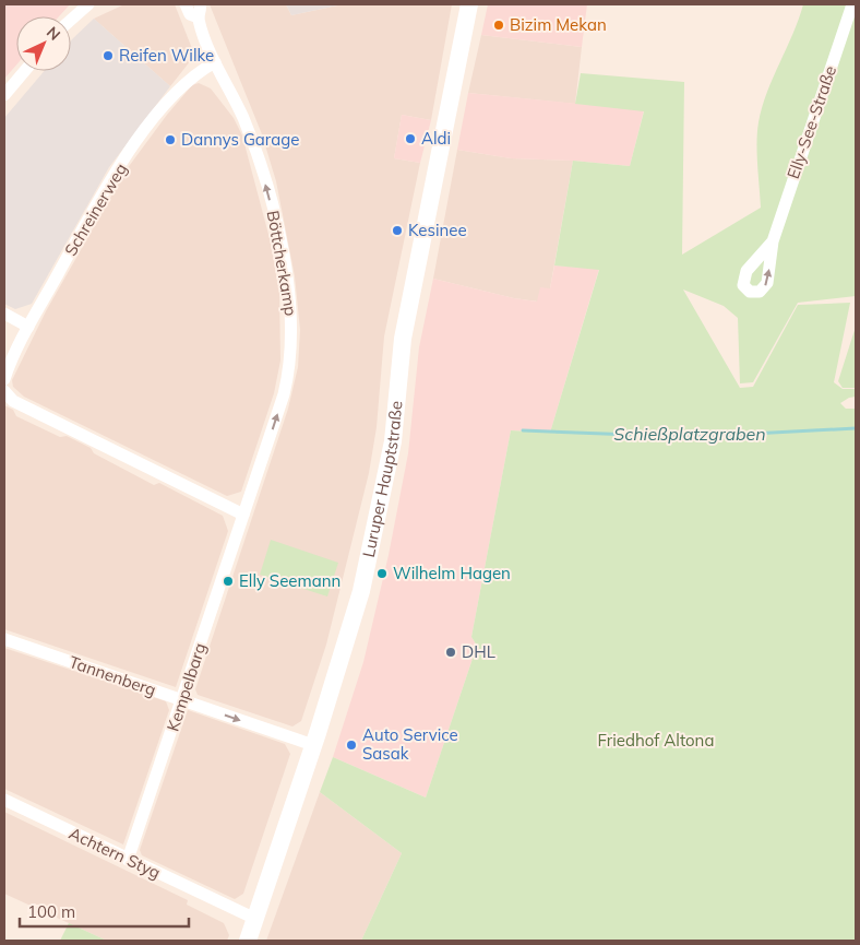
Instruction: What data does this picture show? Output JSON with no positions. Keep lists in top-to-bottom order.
{
  "streets": {
    "main road": ["Luruper Hauptstraße"],
    "street": [
      "Elly-See-Straße",
      "Schreinerweg",
      "Böttcherkamp",
      "Tannenberg",
      "Kempelbarg",
      "Achtern Styg"
    ]
  },
  "crossings": [
    ["Schreinerweg", "Böttcherkamp"],
    ["Böttcherkamp", "Kempelbarg"],
    ["Luruper Hauptstraße", "Tannenberg"],
    ["Luruper Hauptstraße", "Achtern Styg"],
    ["Tannenberg", "Kempelbarg"],
    ["Kempelbarg", "Achtern Styg"]
  ],
  "one_way": ["Böttcherkamp", "Tannenberg"],
  "water": ["Schießplatzgraben"],
  "parks": ["Friedhof Altona"],
  "places": [
    "Bizim Mekan",
    "Reifen Wilke",
    "Aldi",
    "Dannys Garage",
    "Kesinee",
    "Wilhelm Hagen",
    "Elly Seemann",
    "DHL",
    "Auto Service Sasak"
  ],
  "scale_bar": "100 m",
  "north": "top right"
}
